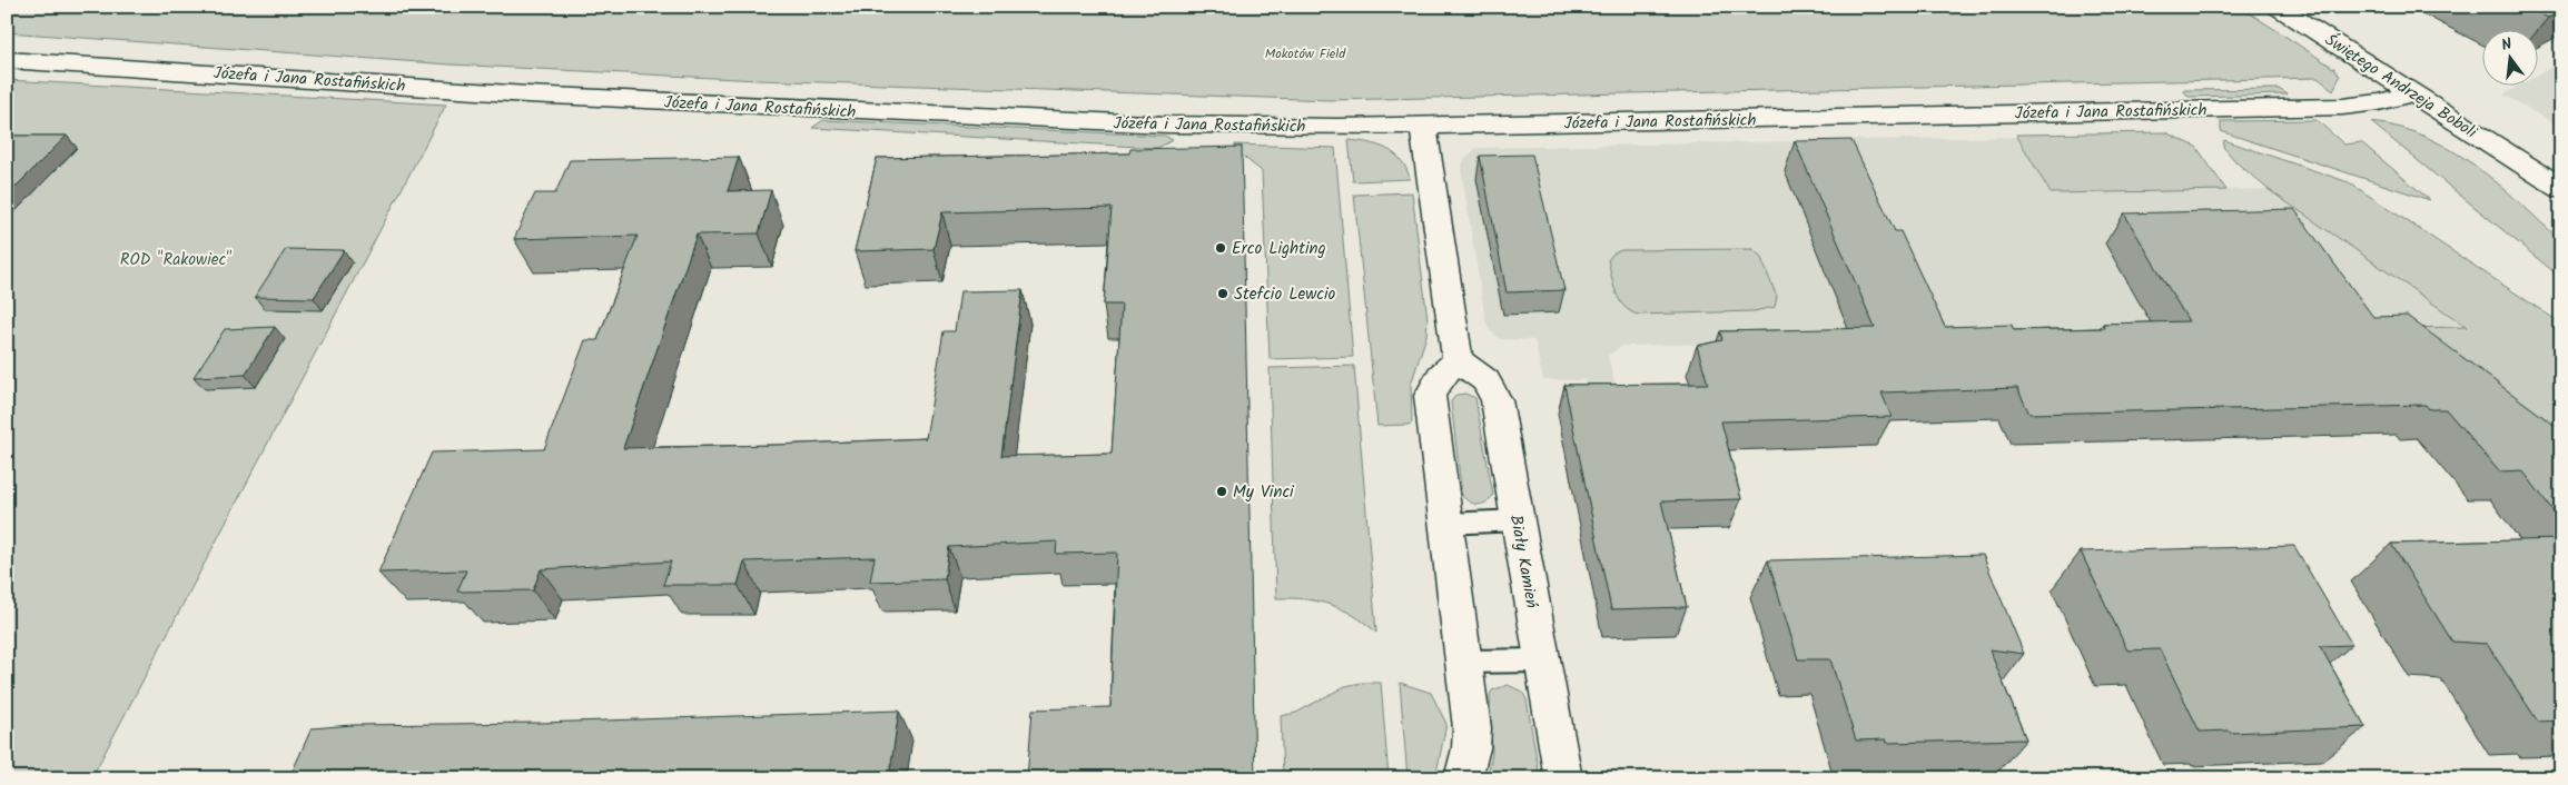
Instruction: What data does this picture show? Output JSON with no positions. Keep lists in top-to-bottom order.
{
  "streets": {
    "street": ["Józefa i Jana Rostafińskich", "Świętego Andrzeja Boboli", "Biały Kamień"]
  },
  "crossings": [
    ["Józefa i Jana Rostafińskich", "Świętego Andrzeja Boboli"]
  ],
  "parks": ["Mokotów Field", "ROD \"Rakowiec\""],
  "places": ["Erco Lighting", "Stefcio Lewcio", "My Vinci"],
  "north": "top"
}
